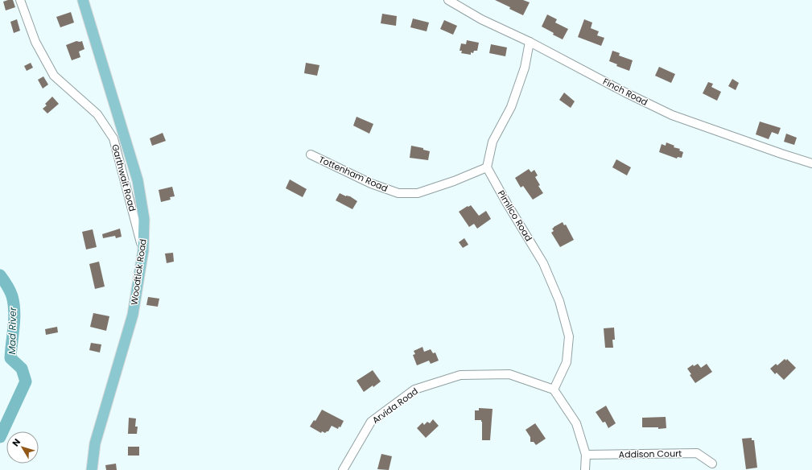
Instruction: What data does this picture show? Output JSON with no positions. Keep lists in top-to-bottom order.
{
  "streets": {
    "main road": ["Woodtick Road"],
    "street": [
      "Finch Road",
      "Tottenham Road",
      "Garthwait Road",
      "Pimlico Road",
      "Arvida Road",
      "Addison Court"
    ]
  },
  "crossings": [
    ["Tottenham Road", "Pimlico Road"],
    ["Garthwait Road", "Woodtick Road"],
    ["Pimlico Road", "Arvida Road"]
  ],
  "water": ["Mad River"],
  "north": "top left"
}
